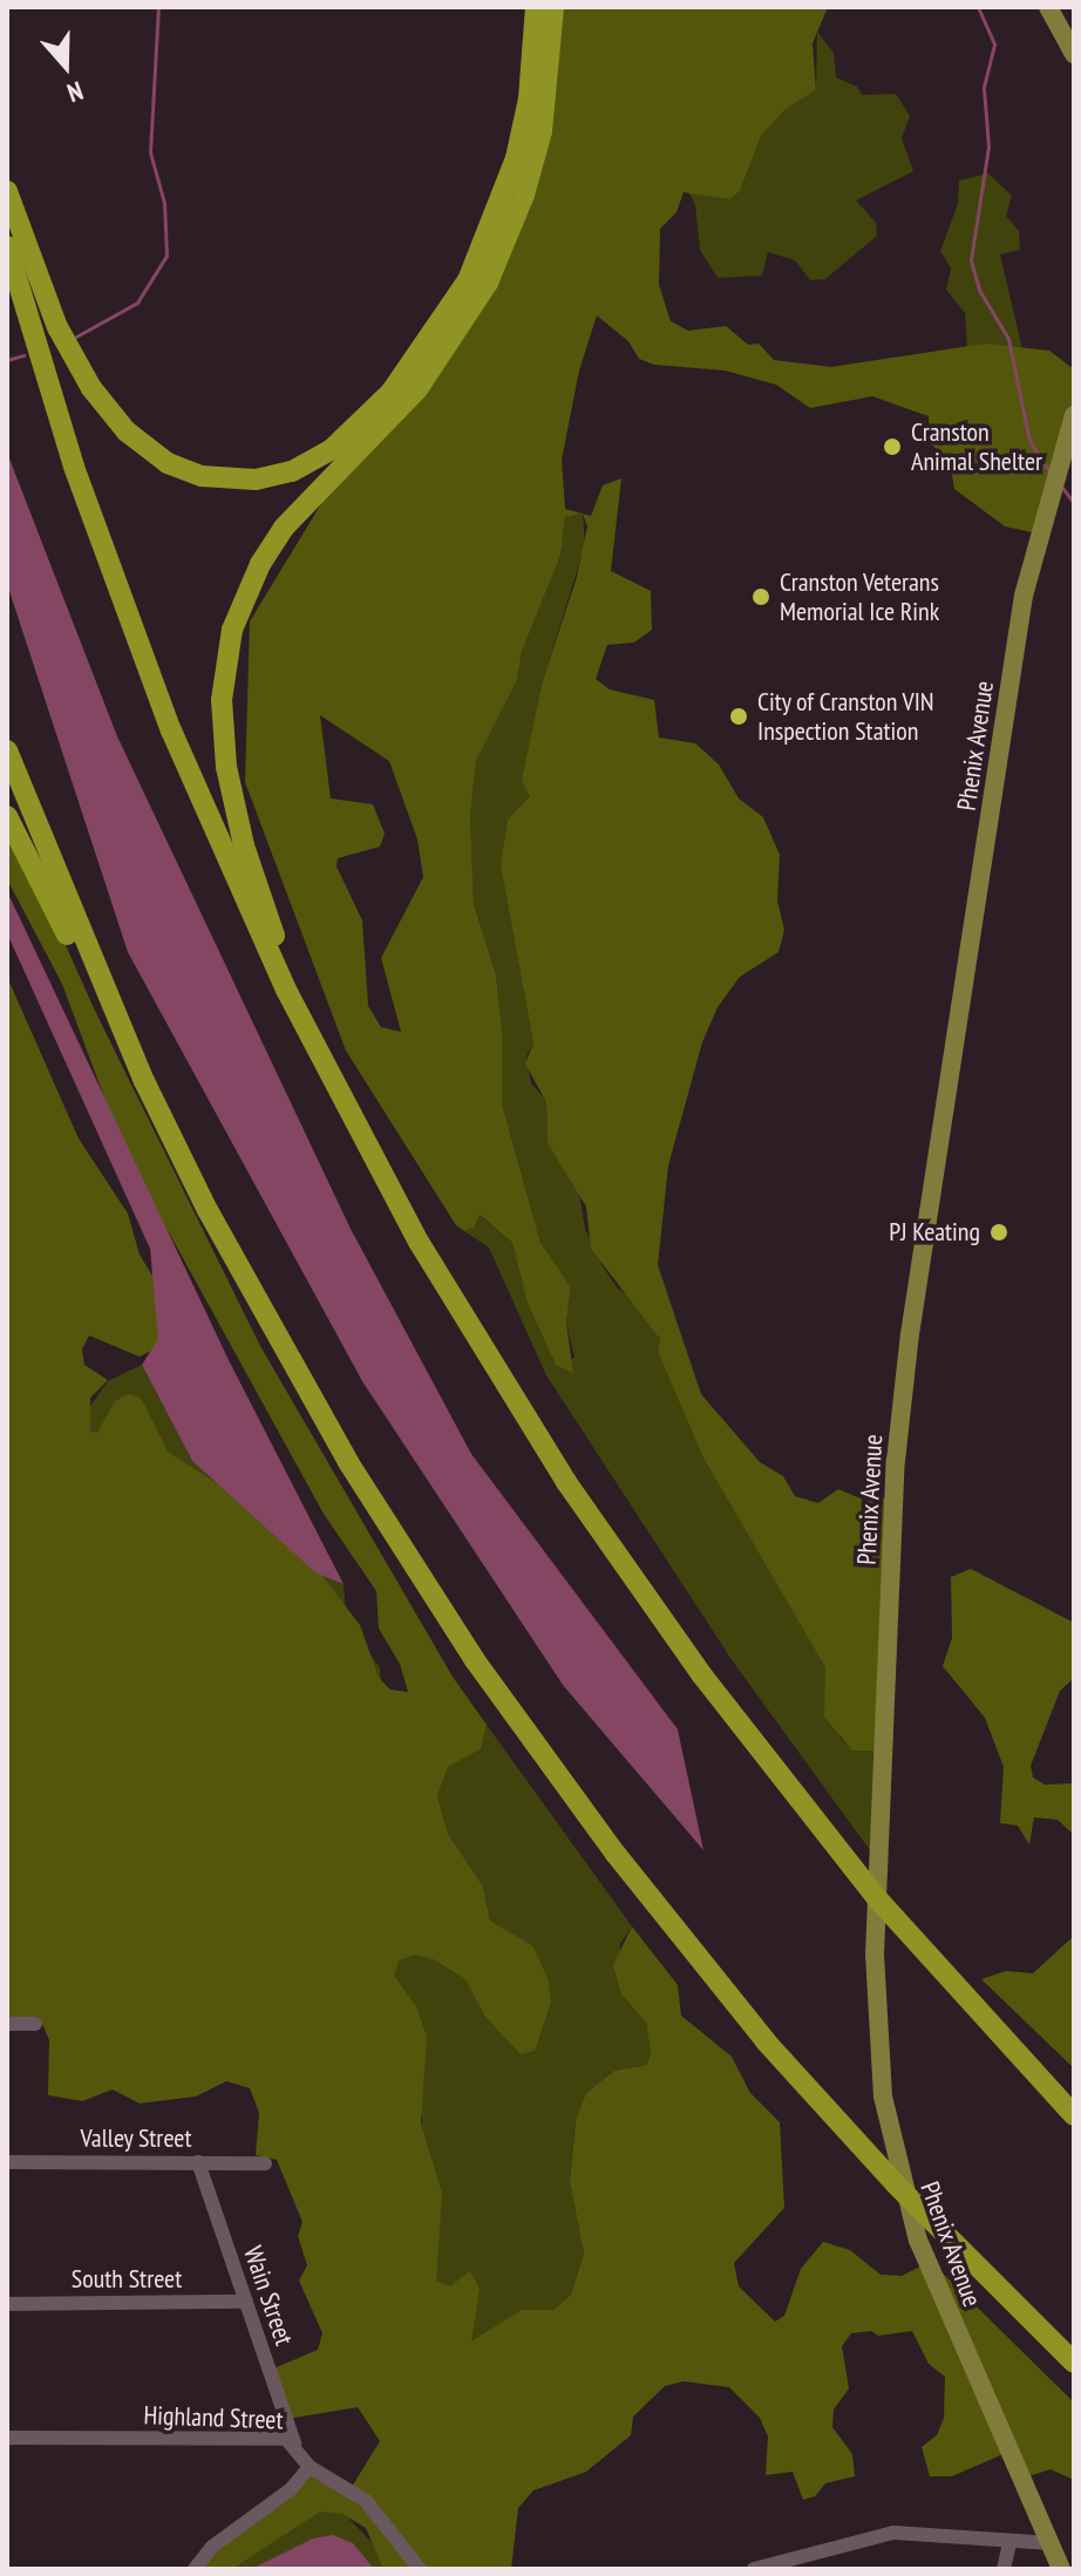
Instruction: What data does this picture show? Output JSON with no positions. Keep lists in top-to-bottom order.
{
  "streets": {
    "main road": ["Phenix Avenue"],
    "street": [
      "Valley Street",
      "South Street",
      "Wain Street",
      "Highland Street"
    ]
  },
  "crossings": [
    ["Valley Street", "Wain Street"],
    ["South Street", "Wain Street"],
    ["Wain Street", "Highland Street"]
  ],
  "places": [
    "Cranston Animal Shelter",
    "Cranston Veterans Memorial Ice Rink",
    "City of Cranston VIN Inspection Station",
    "PJ Keating"
  ],
  "north": "bottom"
}
